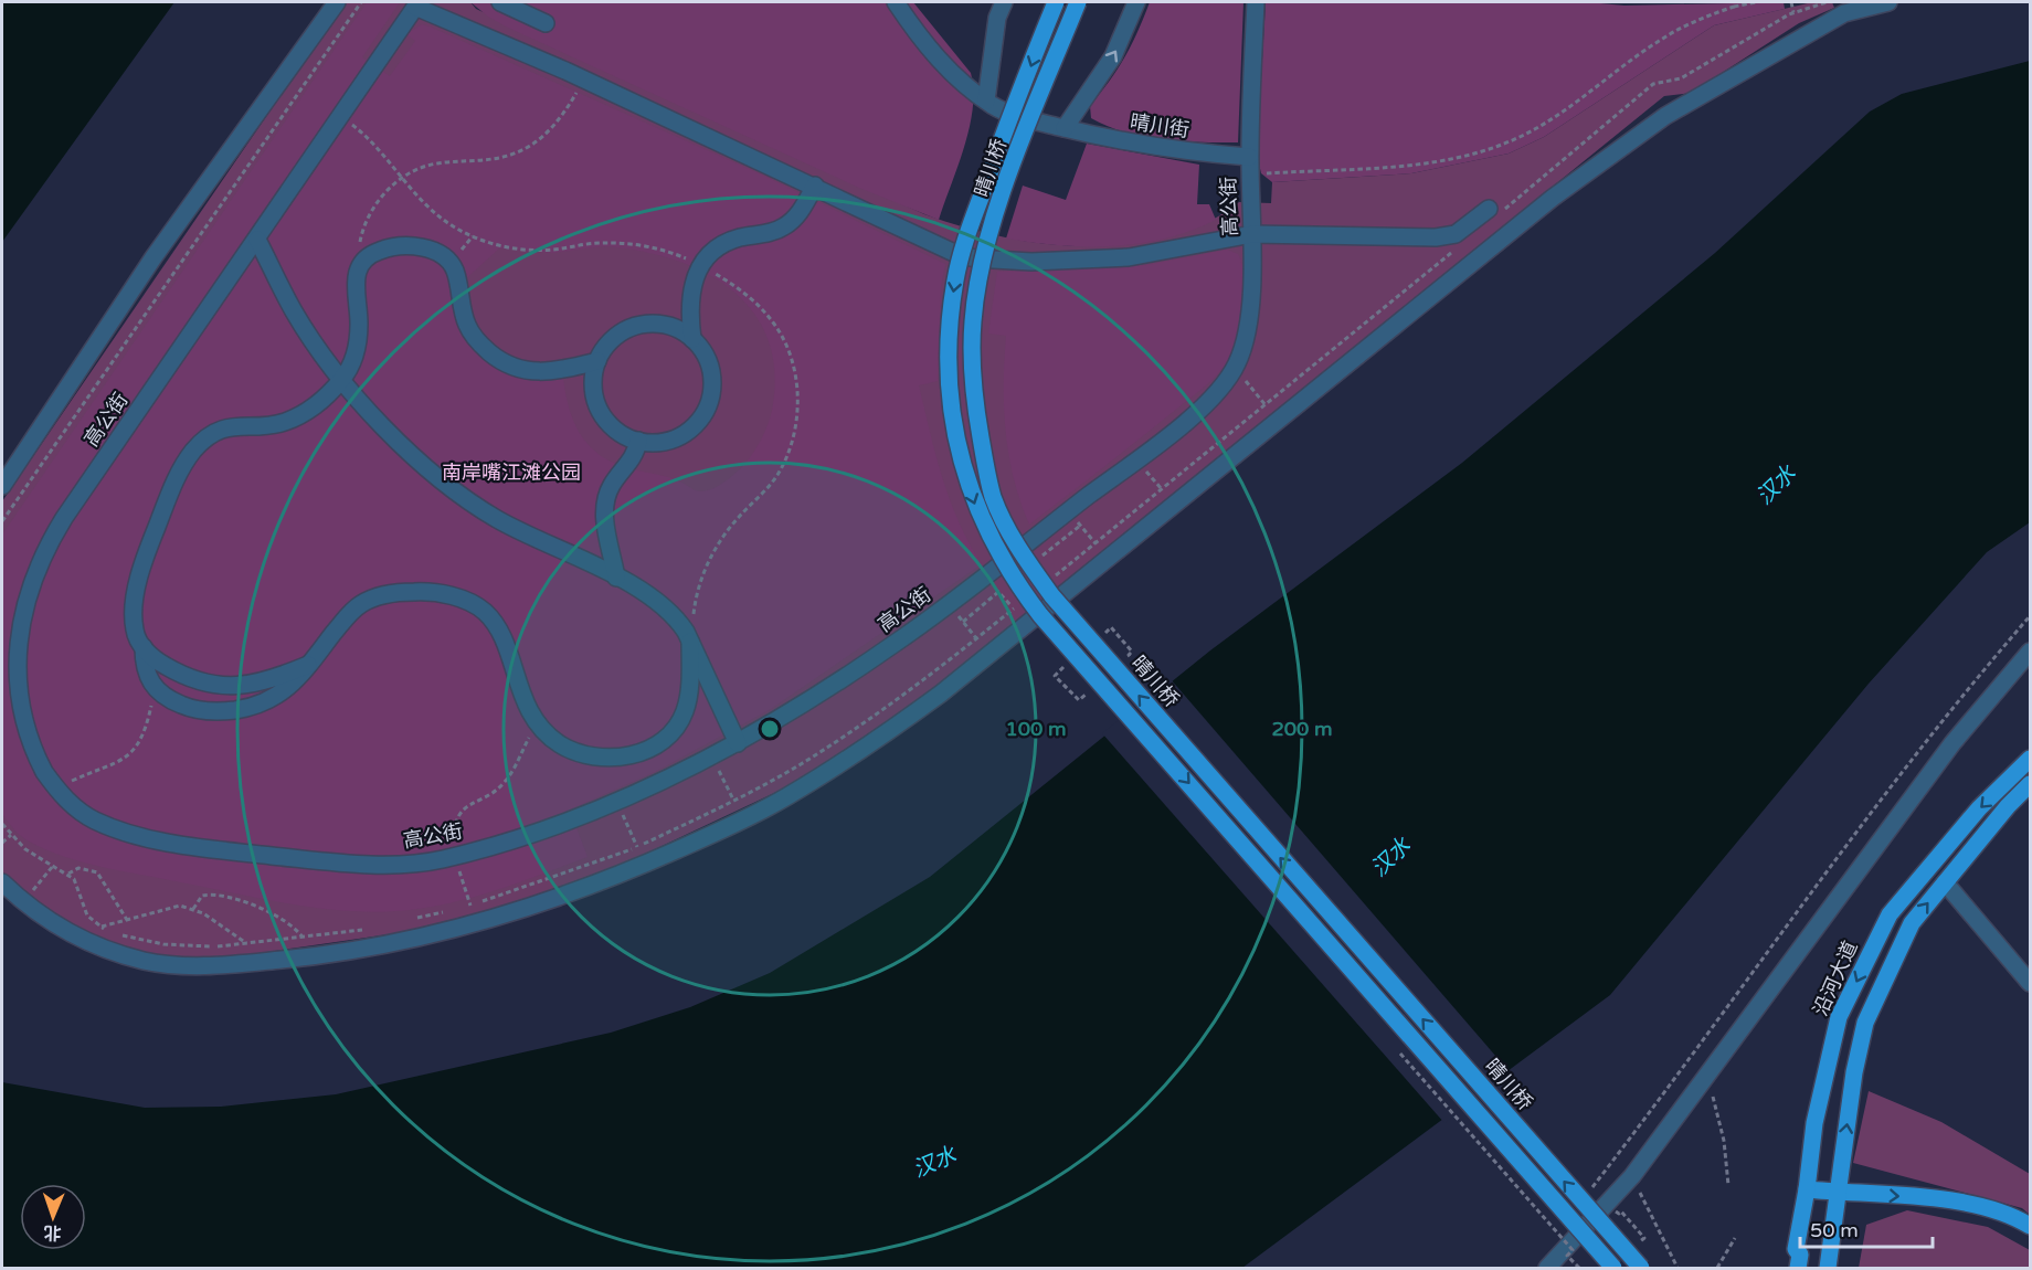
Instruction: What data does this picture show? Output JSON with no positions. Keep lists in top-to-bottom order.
{
  "streets": {
    "main road": ["晴川桥", "沿河大道"],
    "street": ["晴川街", "高公街"]
  },
  "crossings": [
    ["晴川街", "高公街"]
  ],
  "water": ["汉水"],
  "parks": ["南岸嘴江滩公园"],
  "scale_bar": "50 m",
  "north": "bottom",
  "rings": ["100 m", "200 m"]
}
